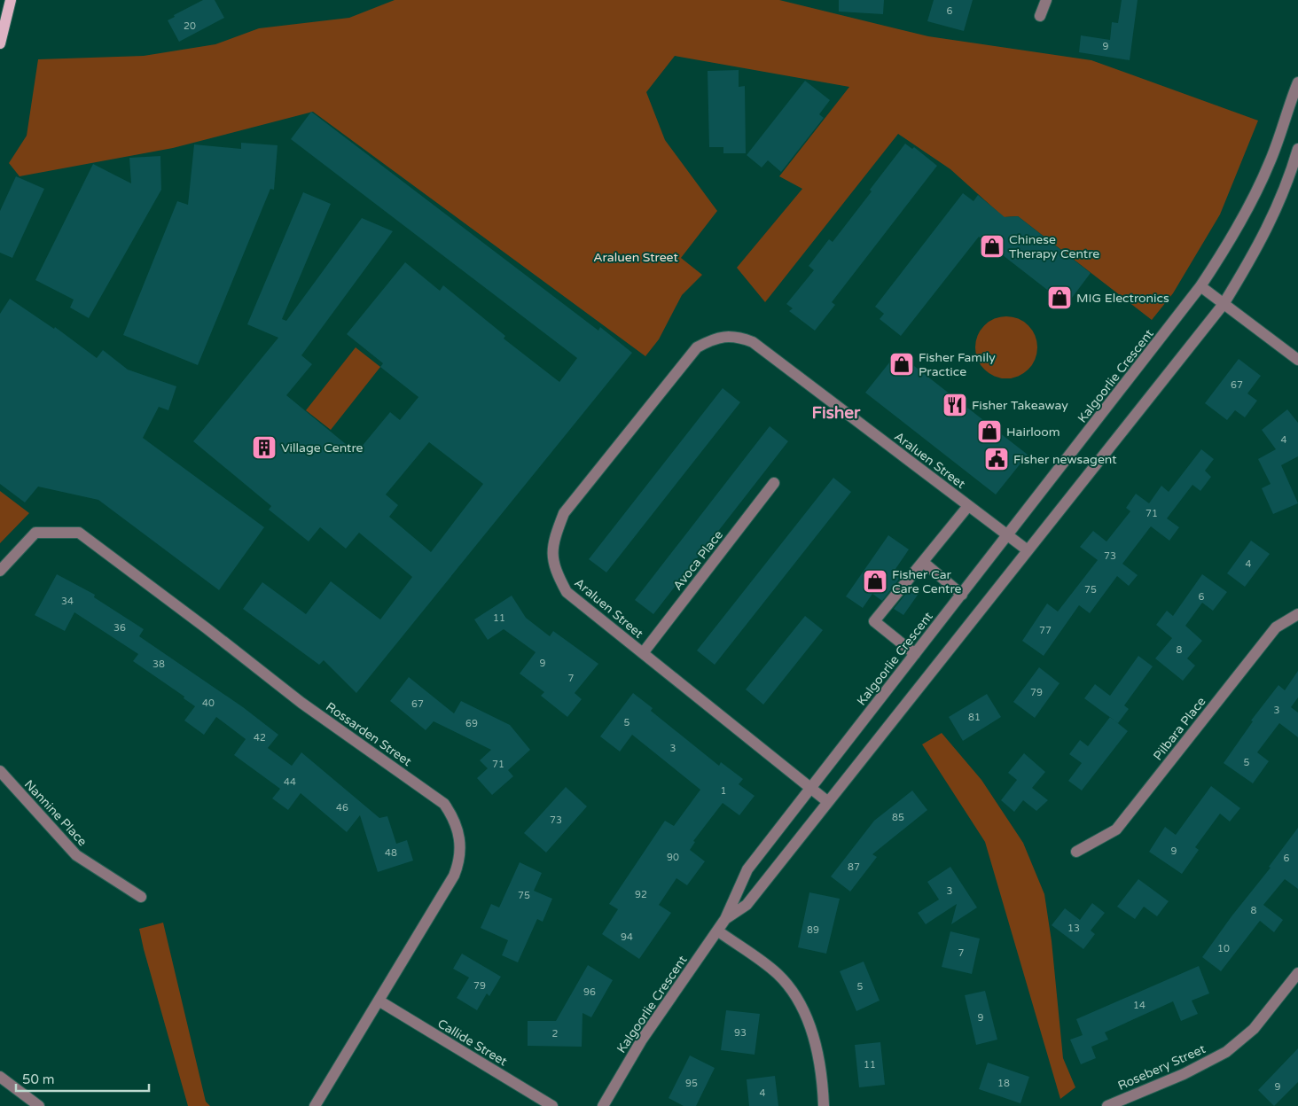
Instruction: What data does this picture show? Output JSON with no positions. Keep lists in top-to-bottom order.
{
  "streets": {
    "street": [
      "Kalgoorlie Crescent",
      "Araluen Street",
      "Avoca Place",
      "Pilbara Place",
      "Rossarden Street",
      "Nannine Place",
      "Callide Street",
      "Rosebery Street"
    ]
  },
  "crossings": [
    ["Kalgoorlie Crescent", "Araluen Street"],
    ["Araluen Street", "Avoca Place"],
    ["Rossarden Street", "Callide Street"]
  ],
  "districts": ["Fisher"],
  "parks": ["Araluen Street"],
  "places": {
    "shop": [
      "Chinese Therapy Centre",
      "MIG Electronics",
      "Fisher Family Practice",
      "Hairloom",
      "Fisher Car Care Centre"
    ],
    "restaurant": ["Fisher Takeaway"],
    "building": ["Village Centre"],
    "public building": ["Fisher newsagent"]
  },
  "house_numbers": [
    "6",
    "20",
    "9",
    "67",
    "4",
    "71",
    "73",
    "4",
    "75",
    "6",
    "34",
    "11",
    "36",
    "77",
    "8",
    "9",
    "38",
    "7",
    "79",
    "40",
    "67",
    "3",
    "81",
    "5",
    "69",
    "42",
    "3",
    "5",
    "71",
    "44",
    "1",
    "46",
    "85",
    "73",
    "9",
    "48",
    "90",
    "6",
    "87",
    "3",
    "92",
    "75",
    "8",
    "13",
    "89",
    "94",
    "10",
    "7",
    "79",
    "5",
    "96",
    "14",
    "9",
    "93",
    "2",
    "11",
    "95",
    "18",
    "9",
    "4"
  ],
  "scale_bar": "50 m"
}
